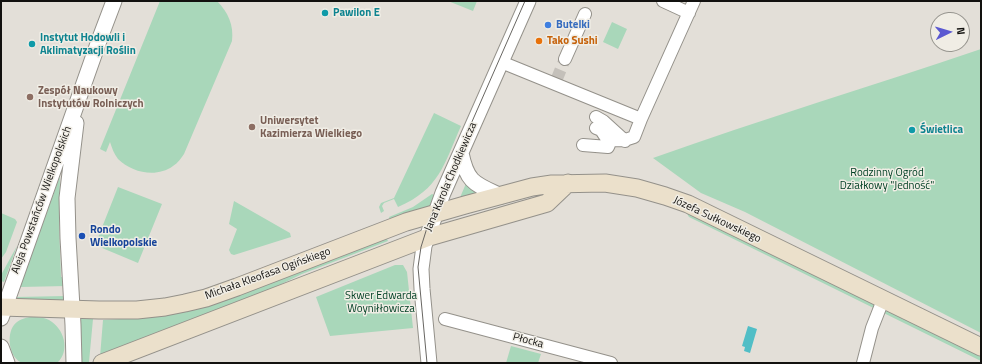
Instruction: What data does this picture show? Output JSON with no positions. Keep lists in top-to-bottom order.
{
  "streets": {
    "main road": ["Józefa Sułkowskiego", "Michała Kleofasa Ogińskiego"],
    "street": ["Jana Karola Chodkiewicza", "Aleja Powstańców Wielkopolskich", "Płocka"]
  },
  "crossings": [
    ["Jana Karola Chodkiewicza", "Józefa Sułkowskiego"],
    ["Jana Karola Chodkiewicza", "Michała Kleofasa Ogińskiego"],
    ["Aleja Powstańców Wielkopolskich", "Michała Kleofasa Ogińskiego"],
    ["Józefa Sułkowskiego", "Michała Kleofasa Ogińskiego"]
  ],
  "parks": ["Rodzinny Ogród Działkowy \"Jedność\"", "Skwer Edwarda Woyniłłowicza"],
  "places": [
    "Pawilon E",
    "Butelki",
    "Tako Sushi",
    "Instytut Hodowli i Aklimatyzacji Roślin",
    "Zespół Naukowy Instytutów Rolniczych",
    "Uniwersytet Kazimierza Wielkiego",
    "Świetlica",
    "Rondo Wielkopolskie"
  ],
  "north": "right"
}
